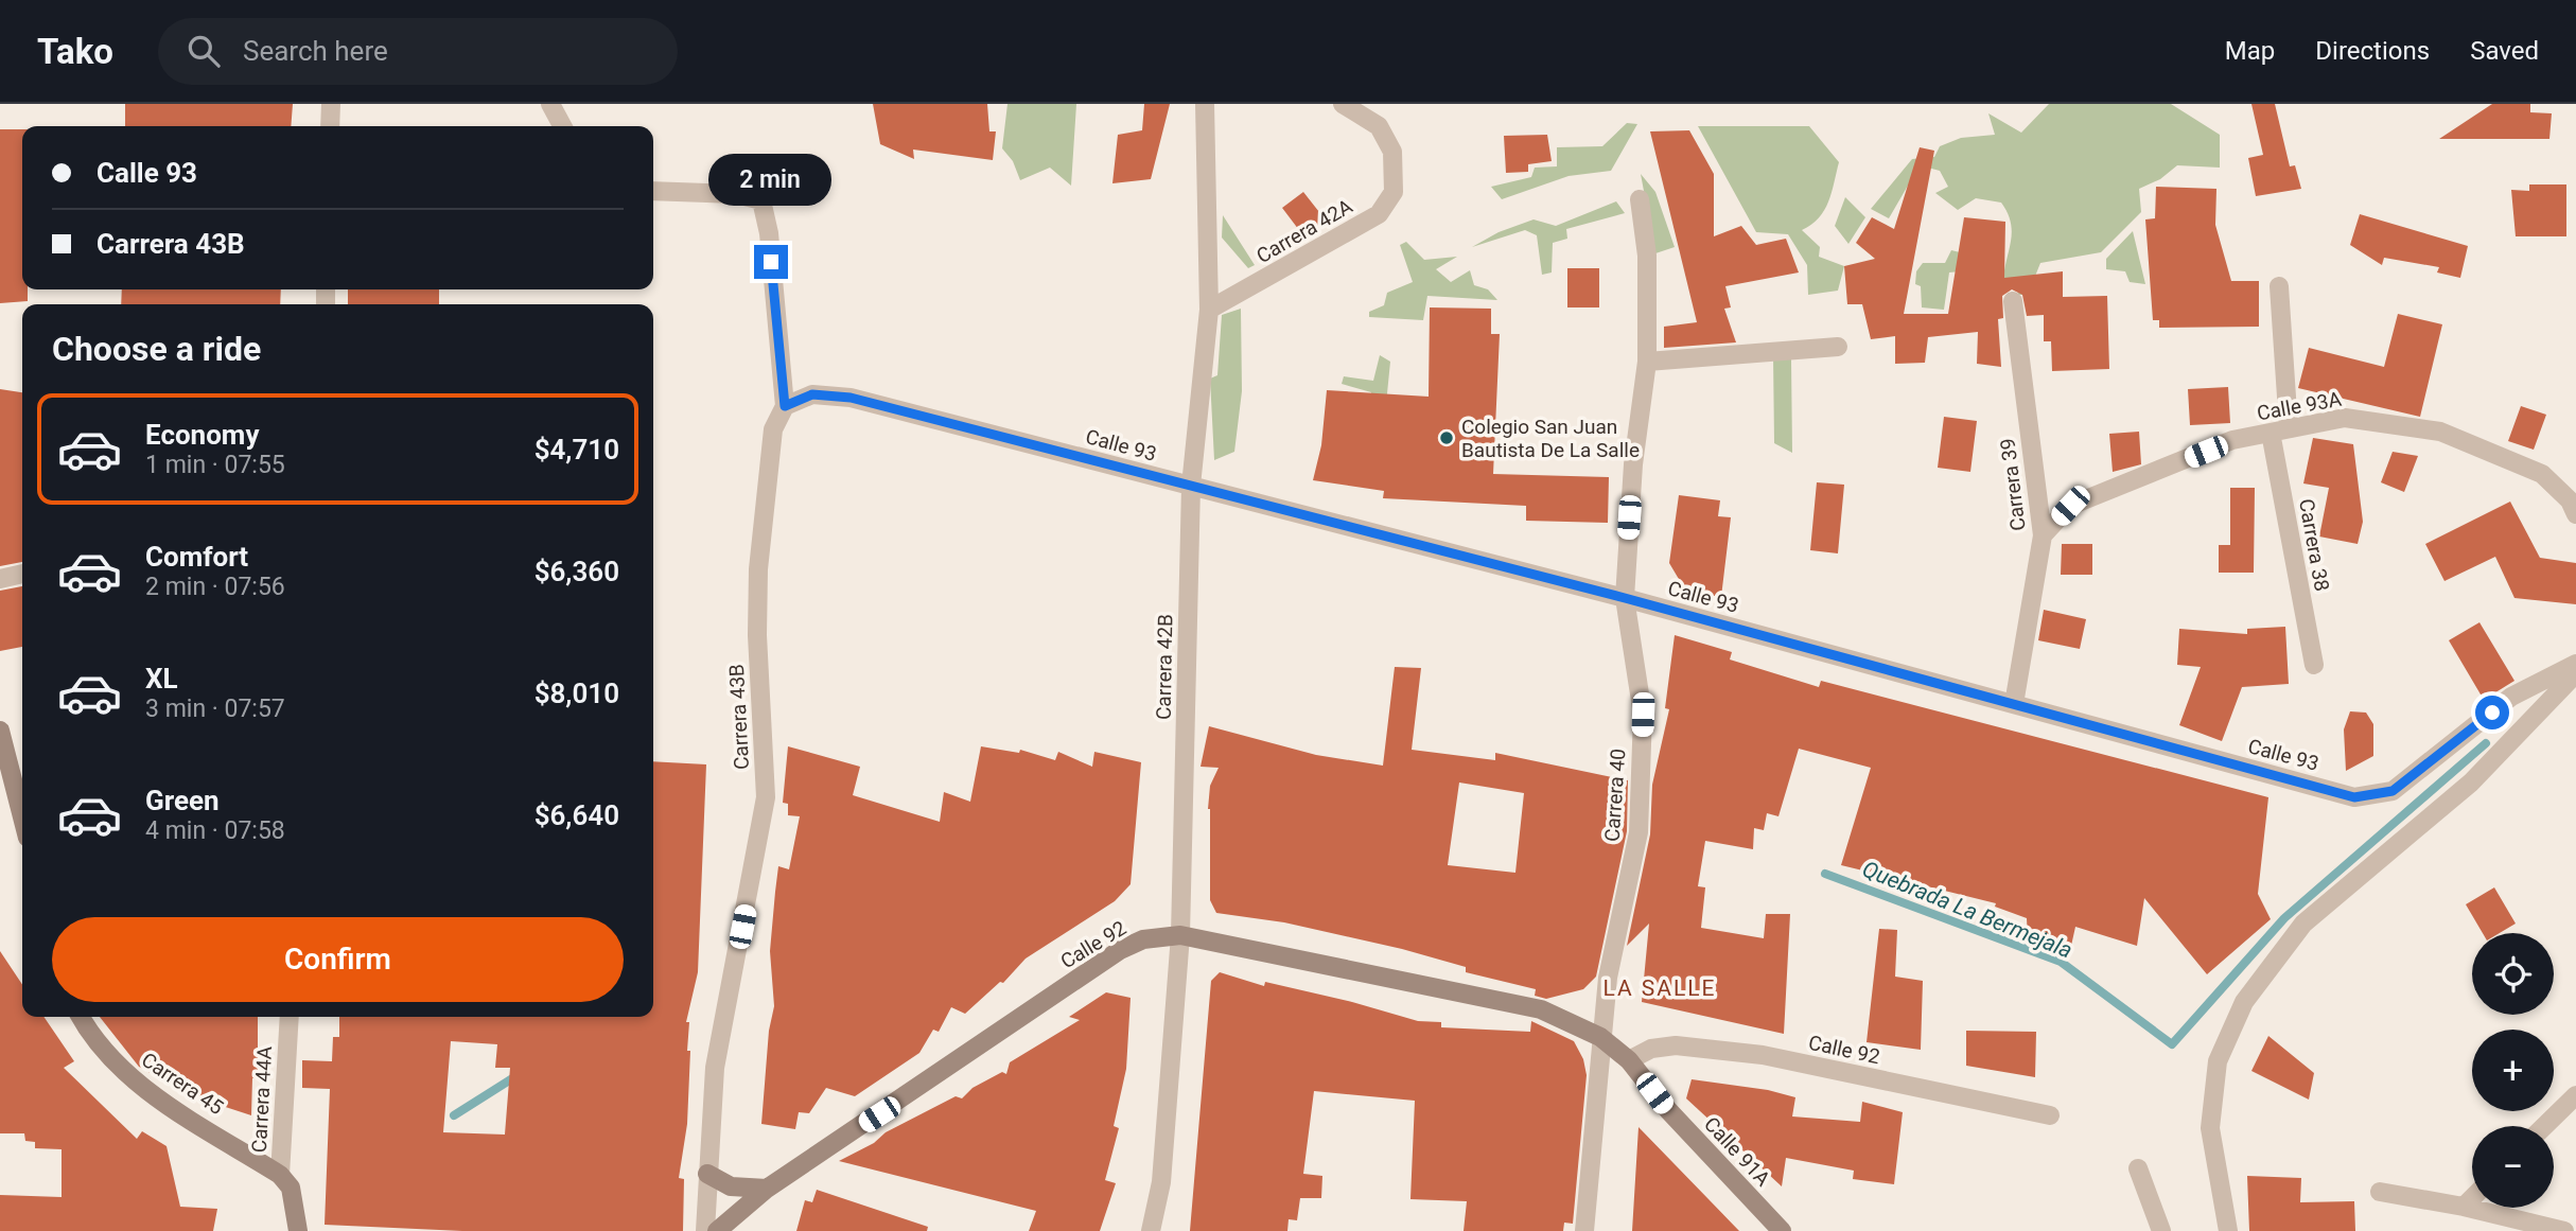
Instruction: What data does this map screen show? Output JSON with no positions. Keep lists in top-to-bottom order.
{
  "streets": {
    "street": [
      "Carrera 42A",
      "Calle 93A",
      "Calle 93",
      "Carrera 39",
      "Carrera 38",
      "Carrera 42B",
      "Carrera 43B",
      "Carrera 40",
      "Calle 92",
      "Carrera 45",
      "Carrera 44A",
      "Calle 91A"
    ]
  },
  "crossings": [
    ["Carrera 42A", "Carrera 42B"],
    ["Calle 93A", "Carrera 39"],
    ["Calle 93A", "Carrera 38"],
    ["Calle 93", "Carrera 39"],
    ["Calle 93", "Carrera 42B"],
    ["Calle 93", "Carrera 43B"],
    ["Calle 93", "Carrera 40"],
    ["Carrera 42B", "Calle 92"],
    ["Carrera 40", "Calle 92"],
    ["Carrera 40", "Calle 91A"],
    ["Calle 92", "Calle 91A"],
    ["Carrera 45", "Carrera 44A"]
  ],
  "districts": ["LA SALLE"],
  "water": ["Quebrada La Bermejala"],
  "places": ["Colegio San Juan Bautista De La Salle"],
  "page": {
    "header": "Tako",
    "search": "Search here",
    "nav": ["Map", "Directions", "Saved"],
    "banner": ["Calle 93", "Carrera 43B"],
    "bubble": "2 min",
    "heading": "Choose a ride",
    "list": [
      {
        "name": "Economy",
        "note": "1 min · 07:55",
        "value": "$4,710"
      },
      {
        "name": "Comfort",
        "note": "2 min · 07:56",
        "value": "$6,360"
      },
      {
        "name": "XL",
        "note": "3 min · 07:57",
        "value": "$8,010"
      },
      {
        "name": "Green",
        "note": "4 min · 07:58",
        "value": "$6,640"
      }
    ],
    "buttons": "Confirm",
    "map_buttons": ["+", "−"]
  }
}
